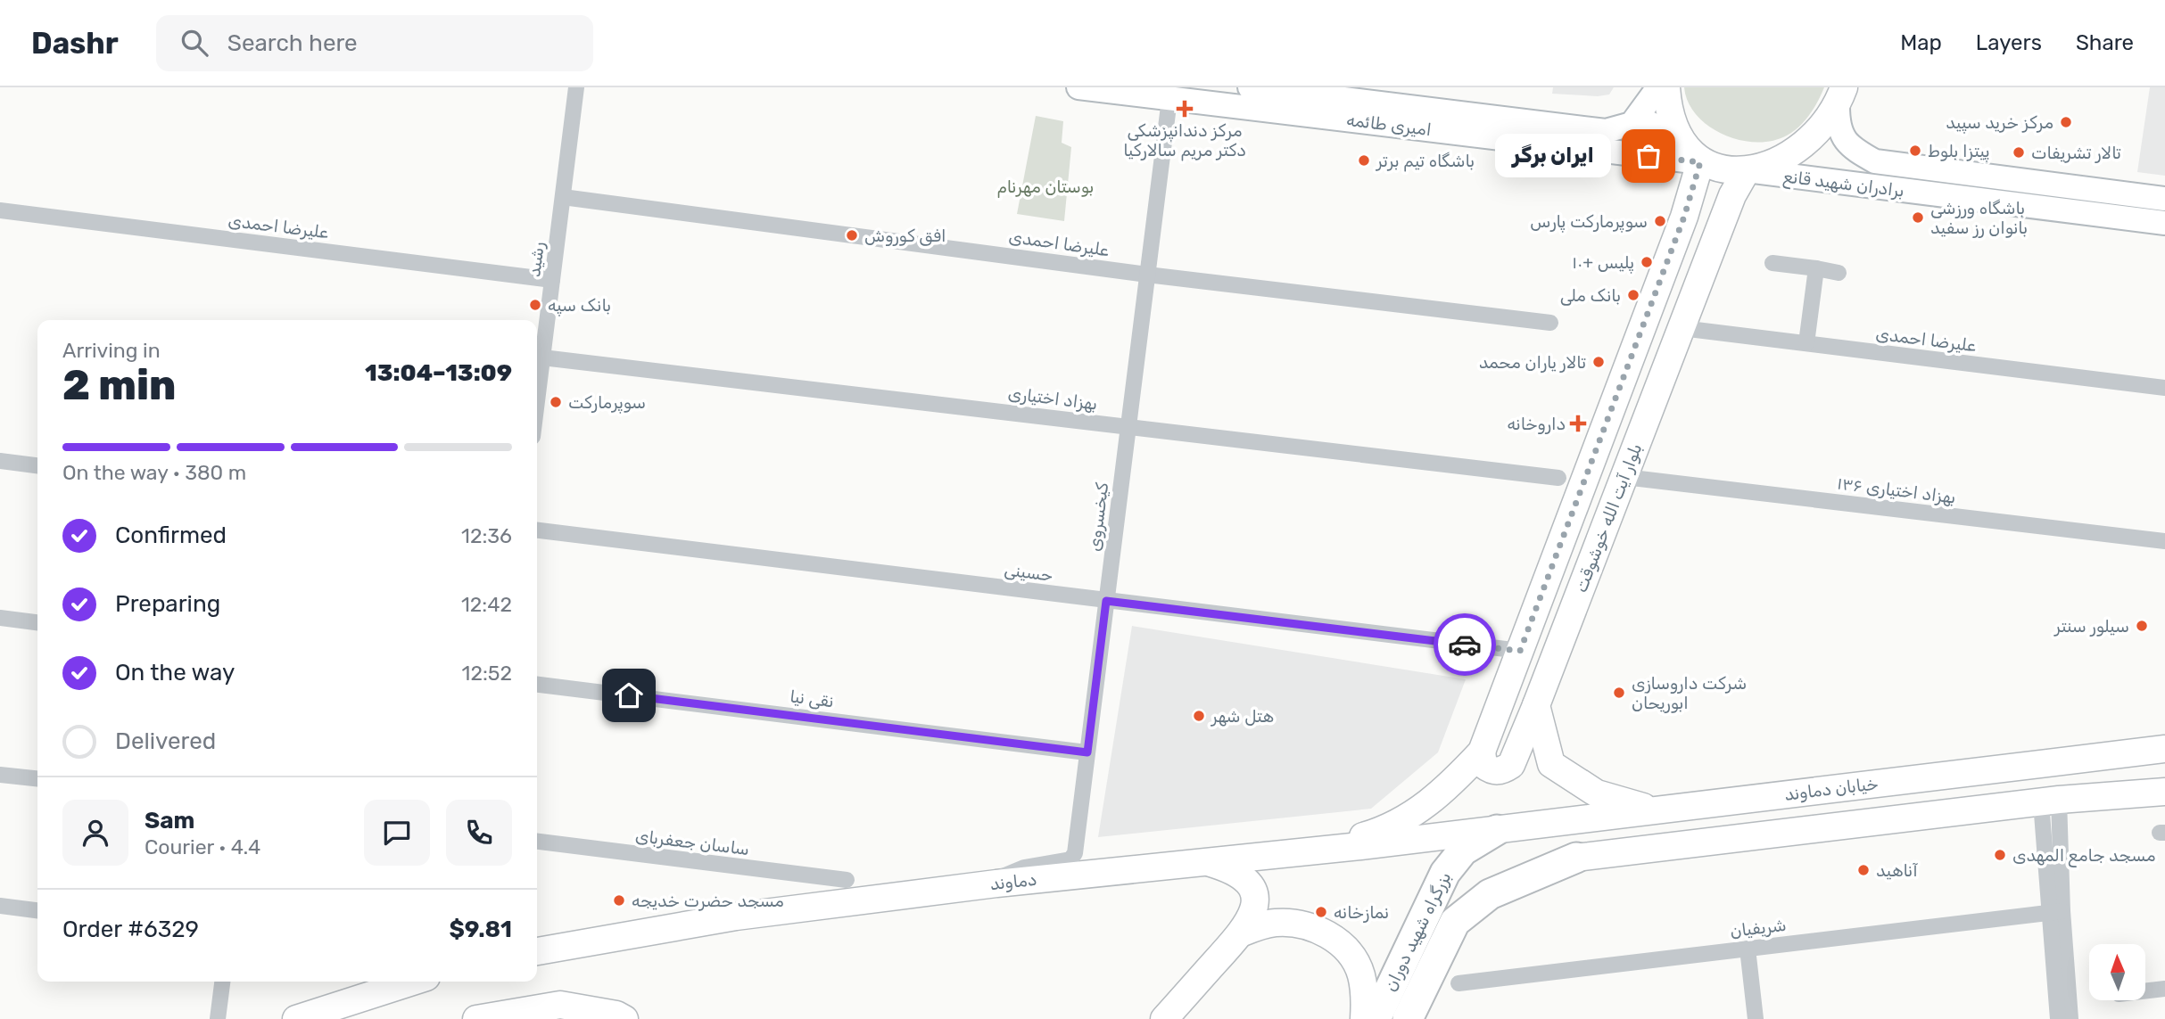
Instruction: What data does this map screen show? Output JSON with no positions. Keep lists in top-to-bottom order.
{
  "streets": {
    "highway": ["بزرگراه شهید دوران"],
    "main road": [
      "امیری طائمه",
      "برادران شهید قانع",
      "بلوار آیت الله خوشوقت",
      "خیابان دماوند",
      "دماوند"
    ],
    "street": [
      "علیرضا احمدی",
      "رشید",
      "بهزاد اختیاری",
      "بهزاد اختیاری ۱۳۶",
      "کیخسروی",
      "حسینی",
      "نقی نیا",
      "ساسان جعفربای",
      "شریفیان"
    ]
  },
  "crossings": [
    ["امیری طائمه", "کیخسروی"],
    ["امیری طائمه", "بلوار آیت الله خوشوقت"],
    ["برادران شهید قانع", "بلوار آیت الله خوشوقت"],
    ["علیرضا احمدی", "رشید"],
    ["علیرضا احمدی", "کیخسروی"],
    ["علیرضا احمدی", "بلوار آیت الله خوشوقت"],
    ["رشید", "بهزاد اختیاری"],
    ["بهزاد اختیاری", "کیخسروی"],
    ["بهزاد اختیاری ۱۳۶", "بلوار آیت الله خوشوقت"],
    ["کیخسروی", "حسینی"],
    ["کیخسروی", "نقی نیا"],
    ["کیخسروی", "دماوند"],
    ["بلوار آیت الله خوشوقت", "حسینی"],
    ["بلوار آیت الله خوشوقت", "دماوند"],
    ["خیابان دماوند", "دماوند"],
    ["خیابان دماوند", "بزرگراه شهید دوران"],
    ["دماوند", "بزرگراه شهید دوران"]
  ],
  "parks": ["بوستان مهرنام"],
  "places": {
    "health": ["مرکز دندانپزشکی دکتر مریم سالارکیا", "داروخانه"],
    "other": [
      "مرکز خرید سپید",
      "پیتزا بلوط",
      "تالار تشریفات",
      "ایران برگر",
      "باشگاه تیم برتر",
      "باشگاه ورزشی بانوان رز سفید",
      "سوپرمارکت پارس",
      "افق کوروش",
      "پلیس +١٠",
      "بانک ملی",
      "بانک سپه",
      "تالار یاران محمد",
      "سوپرمارکت",
      "سیلور سنتر",
      "شرکت داروسازی ابوریحان",
      "هتل شهر",
      "مسجد جامع المهدی",
      "آناهید",
      "مسجد حضرت خدیجه",
      "نمازخانه"
    ]
  },
  "north": "top",
  "page": {
    "header": "Dashr",
    "search": "Search here",
    "nav": ["Map", "Layers", "Share"],
    "bubble": "ایران برگر",
    "heading": ["2 min", "Arriving in", "13:04–13:09"],
    "panel": [
      "Sam",
      "Courier · 4.4",
      "Order #6329",
      "$9.81"
    ],
    "bar": "On the way · 380 m",
    "list": [
      ["Confirmed", "12:36"],
      ["Preparing", "12:42"],
      ["On the way", "12:52"],
      "Delivered"
    ]
  }
}
